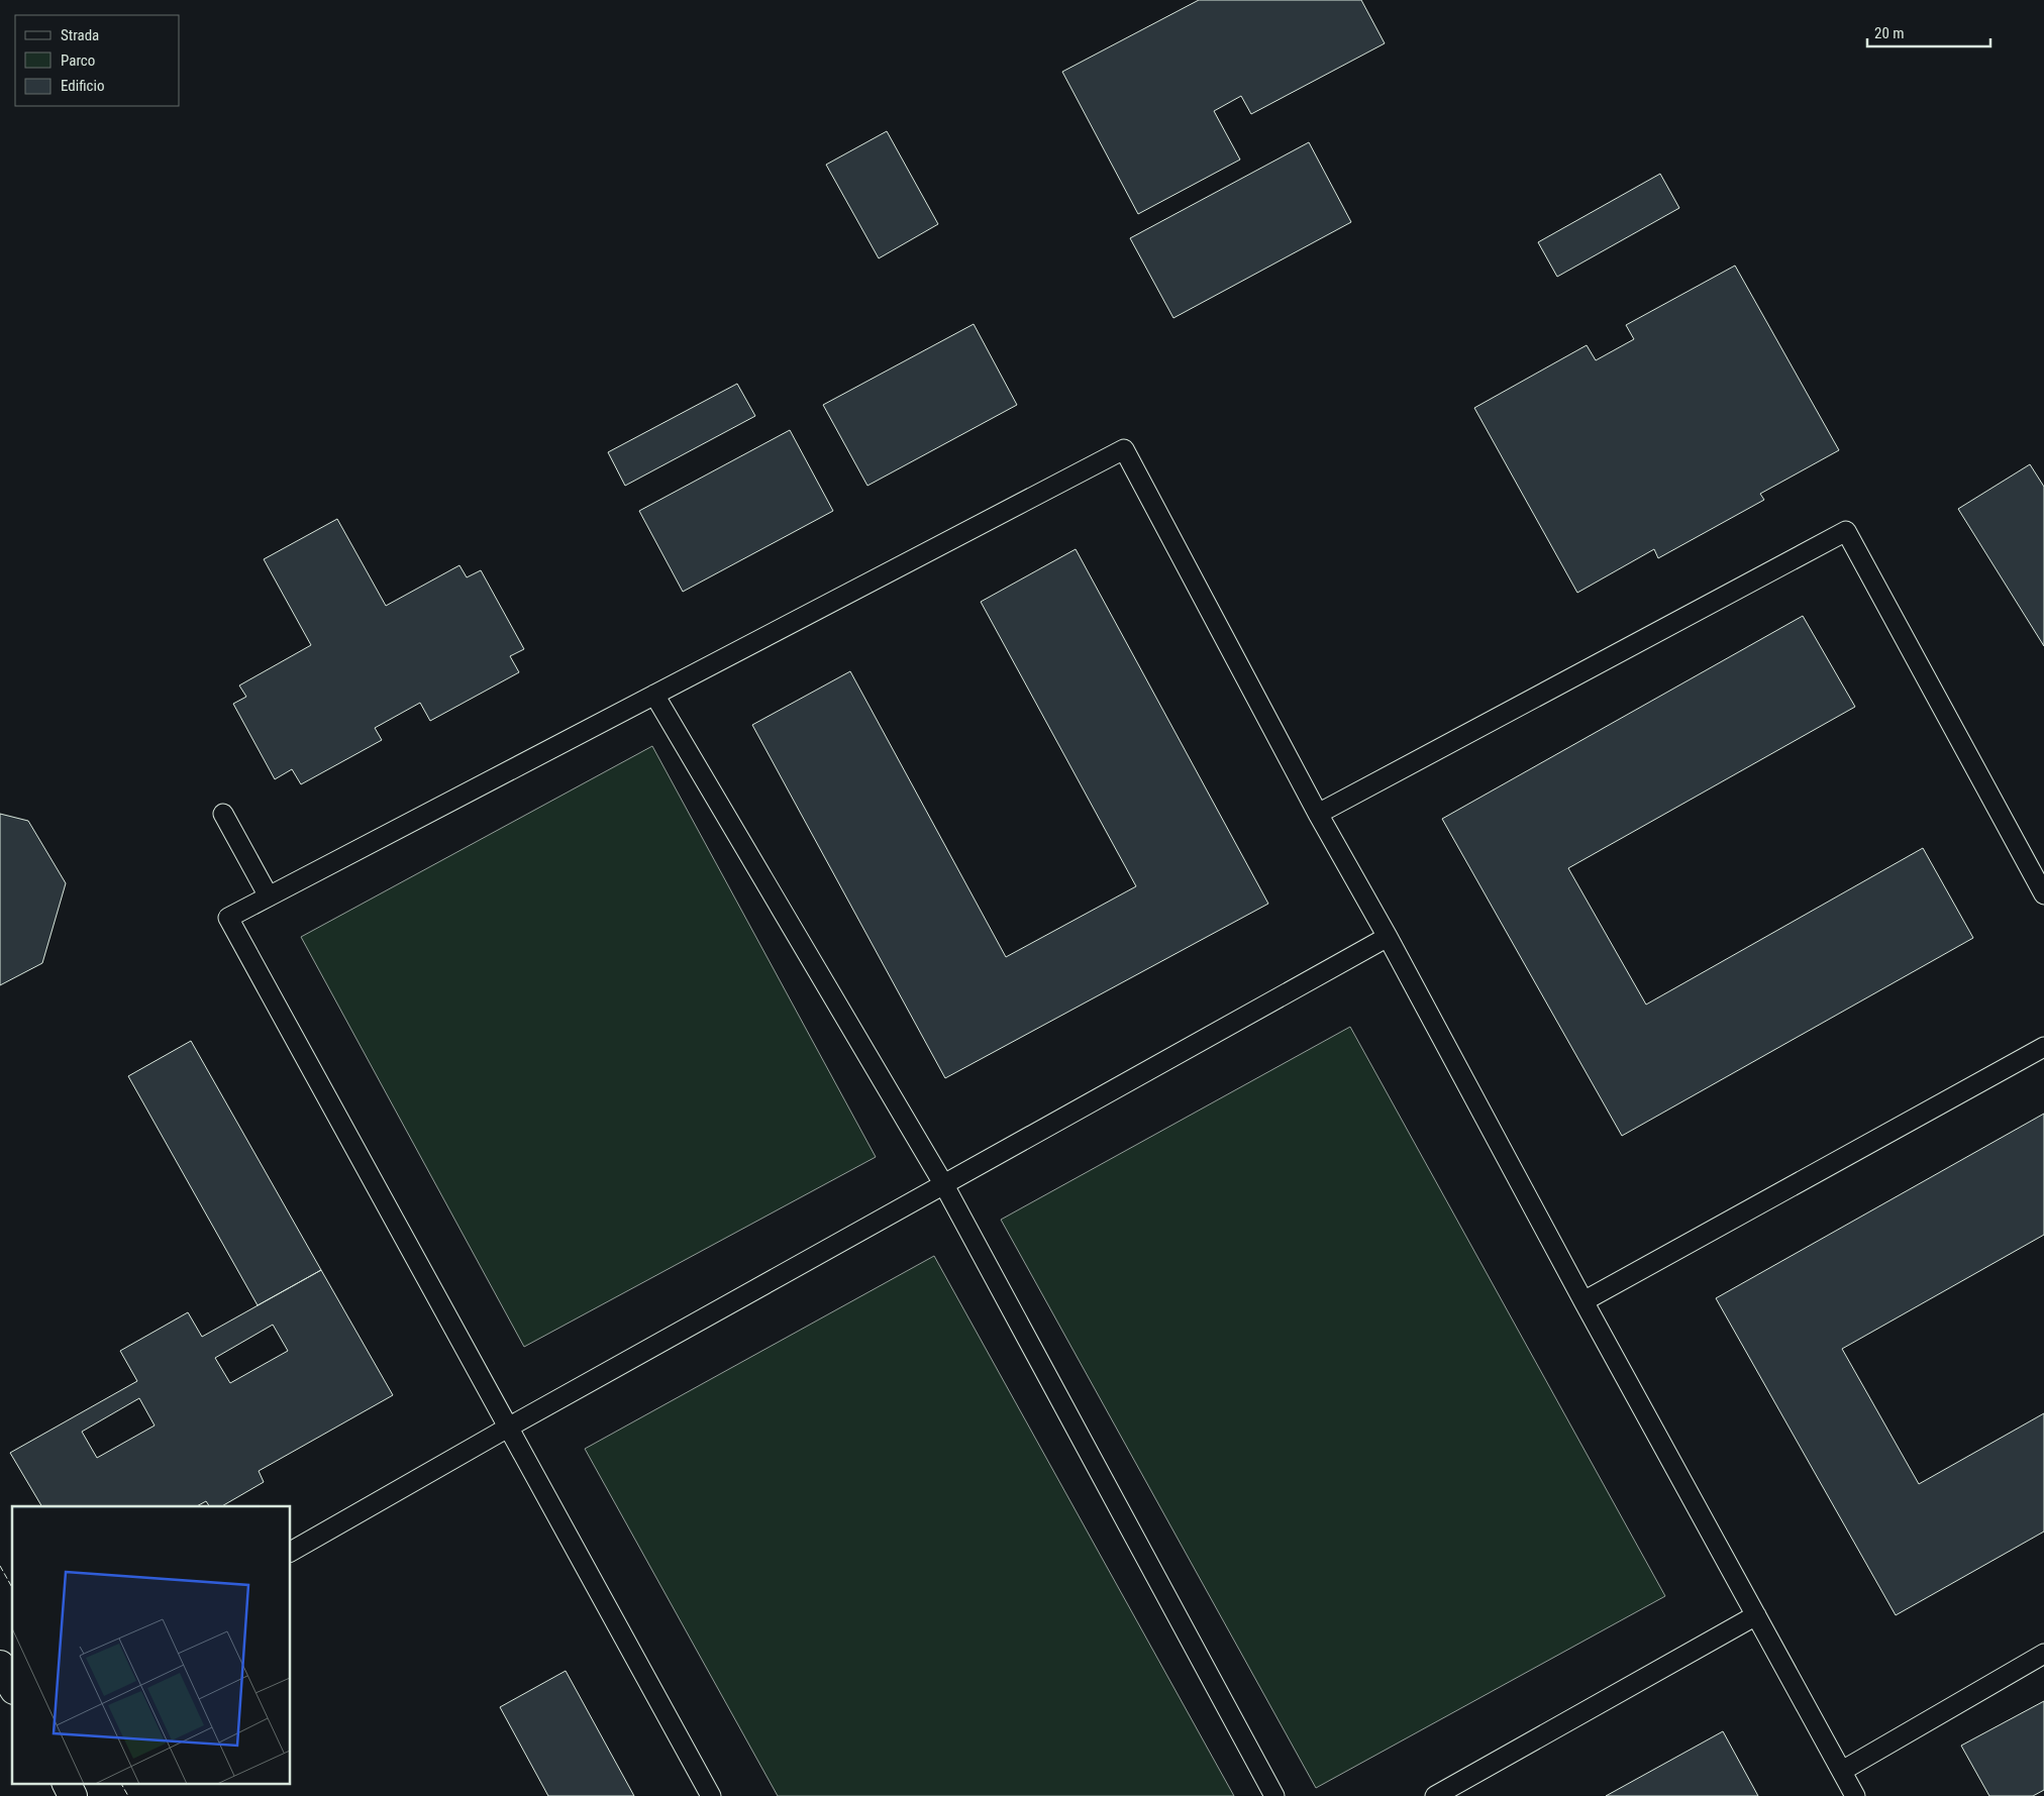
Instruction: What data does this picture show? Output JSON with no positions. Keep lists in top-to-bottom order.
{
  "legend": ["Strada", "Parco", "Edificio"],
  "scale_bar": "20 m"
}
